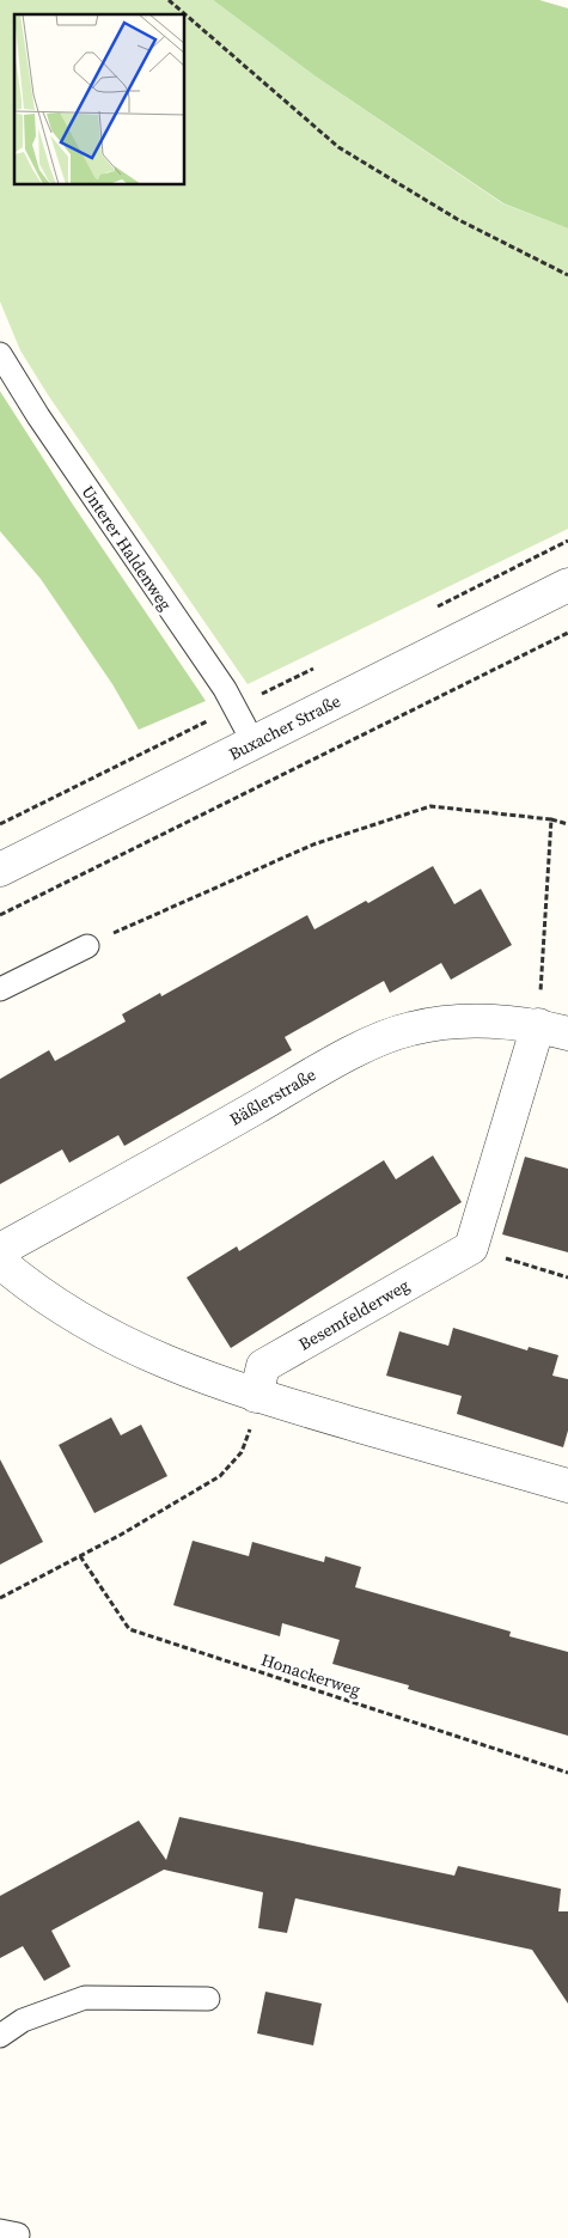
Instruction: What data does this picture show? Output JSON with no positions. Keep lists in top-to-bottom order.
{
  "streets": {
    "street": ["Buxacher Straße", "Bäßlerstraße", "Besemfelderweg"],
    "lane": ["Unterer Haldenweg"],
    "path": ["Honackerweg"]
  },
  "crossings": [
    ["Unterer Haldenweg", "Buxacher Straße"]
  ]
}
